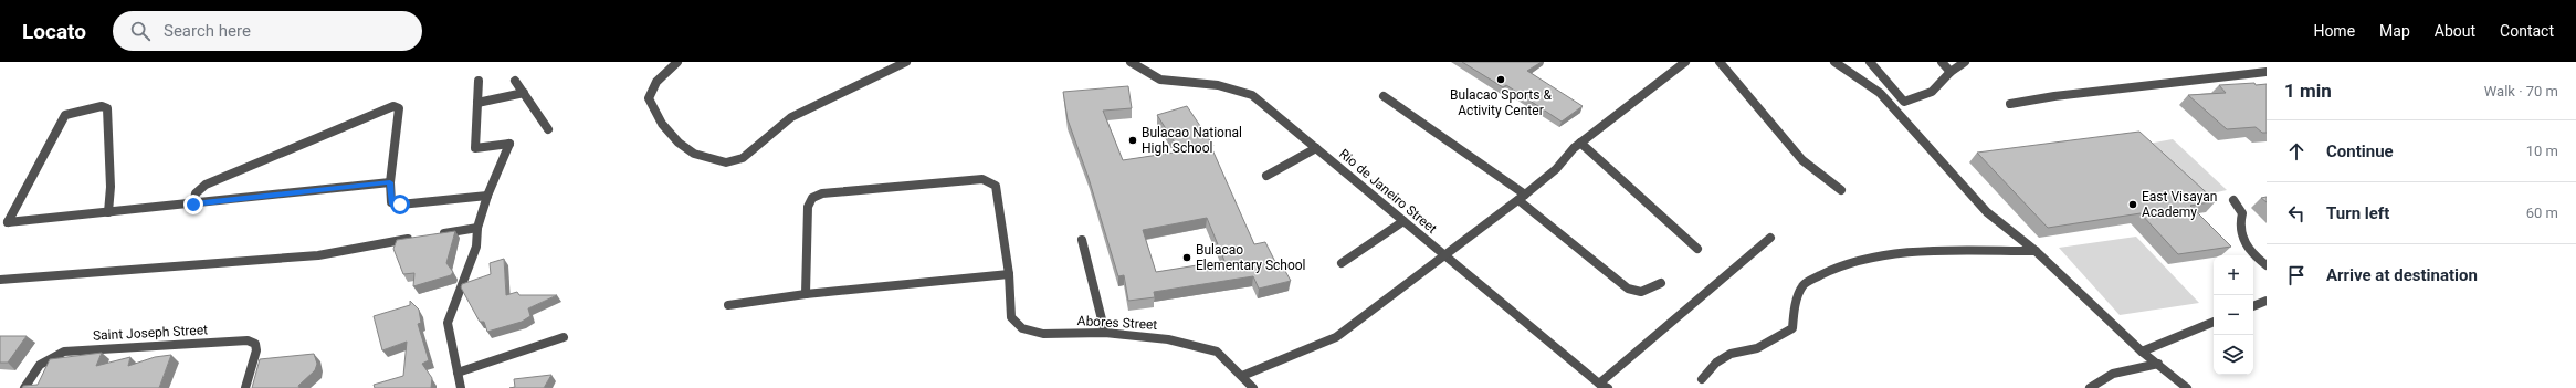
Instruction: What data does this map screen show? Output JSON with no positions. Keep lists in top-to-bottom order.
{
  "streets": {
    "street": ["Rio de Janeiro Street", "Abores Street", "Saint Joseph Street"]
  },
  "places": [
    "Bulacao Sports & Activity Center",
    "Bulacao National High School",
    "East Visayan Academy",
    "Bulacao Elementary School"
  ],
  "page": {
    "header": "Locato",
    "search": "Search here",
    "nav": [
      "Home",
      "Map",
      "About",
      "Contact"
    ],
    "heading": ["1 min", "Walk · 70 m"],
    "list": [
      ["Continue", "10 m"],
      ["Turn left", "60 m"],
      "Arrive at destination"
    ],
    "map_buttons": ["+", "−"]
  }
}
